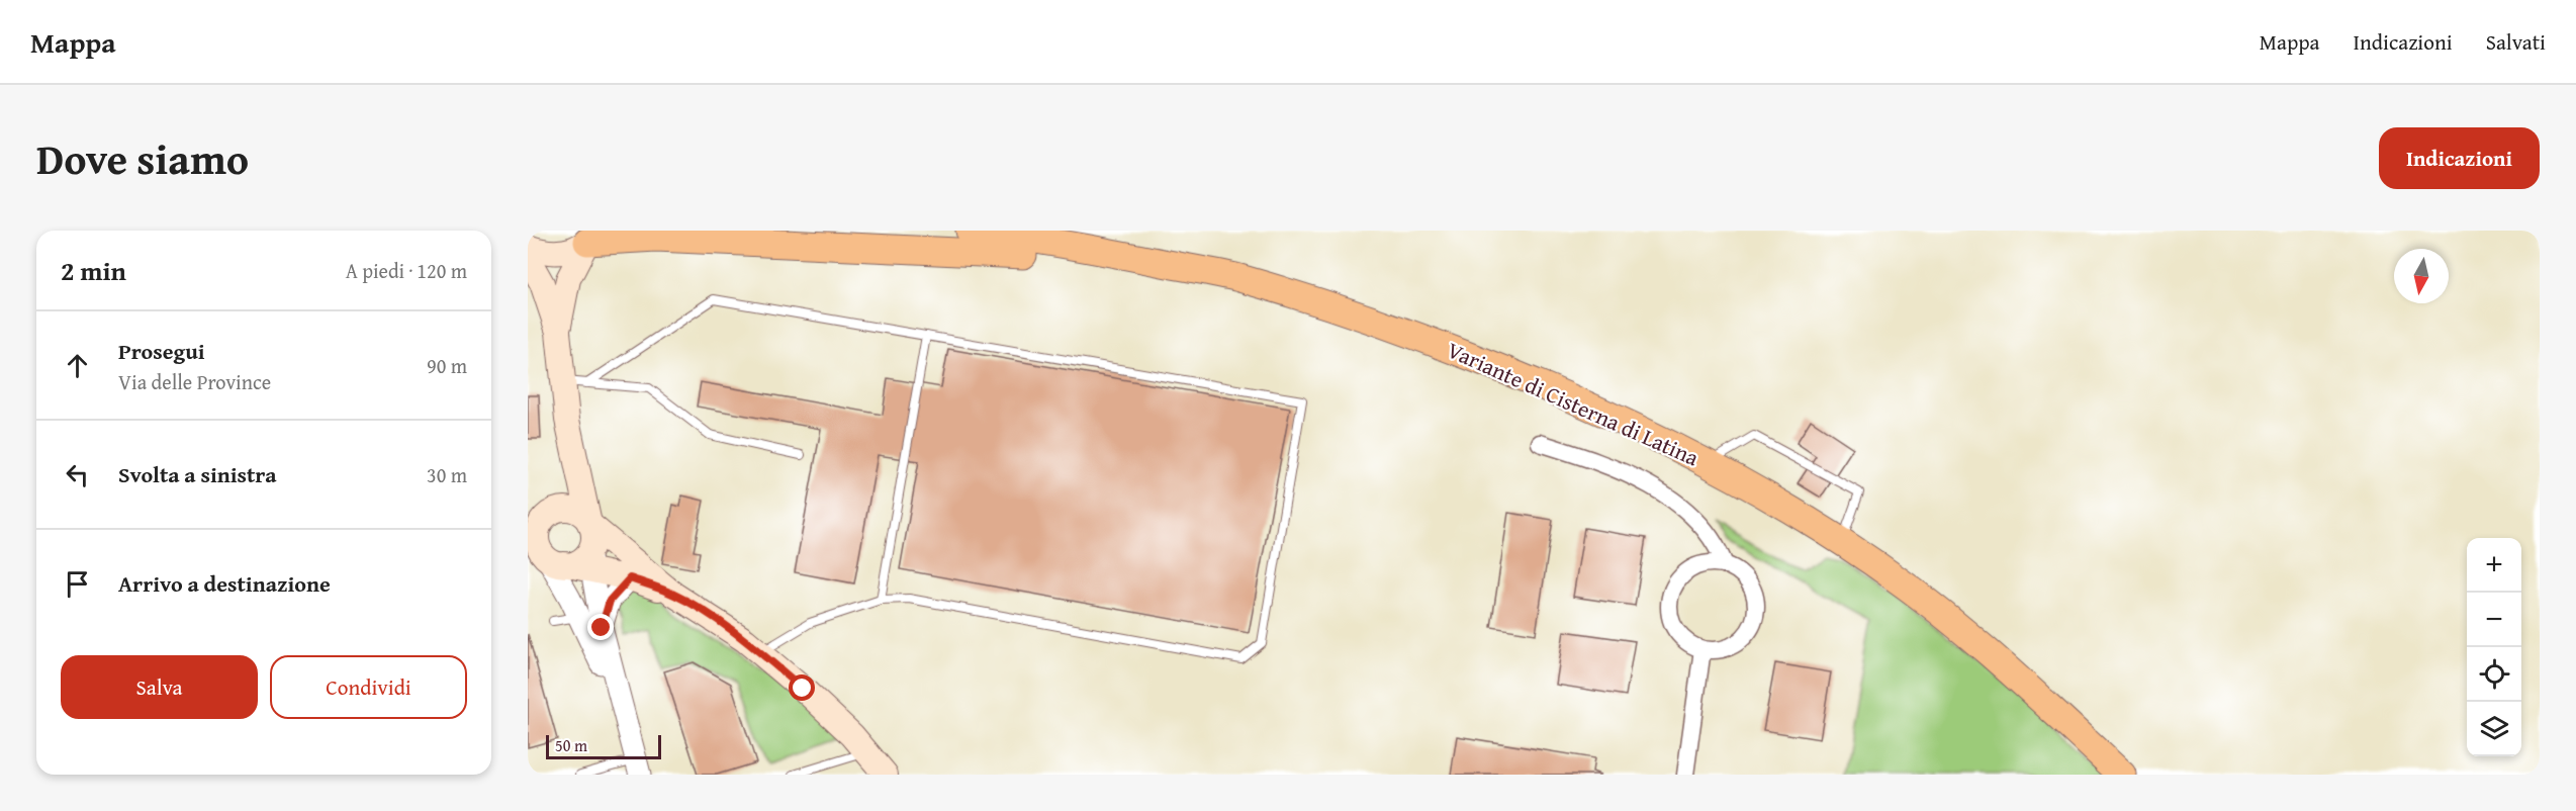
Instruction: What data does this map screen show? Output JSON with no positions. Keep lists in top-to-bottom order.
{
  "streets": {
    "main road": ["Variante di Cisterna di Latina"]
  },
  "scale_bar": "50 m",
  "north": "bottom",
  "page": {
    "header": "Mappa",
    "nav": ["Mappa", "Indicazioni", "Salvati"],
    "title": "Dove siamo",
    "buttons": [
      "Indicazioni",
      ["Salva", "Condividi"]
    ],
    "heading": ["2 min", "A piedi · 120 m"],
    "list": [
      ["Prosegui", "Via delle Province", "90 m"],
      ["Svolta a sinistra", "30 m"],
      "Arrivo a destinazione"
    ],
    "map_buttons": ["+", "−"],
    "scale": "50 m"
  }
}
